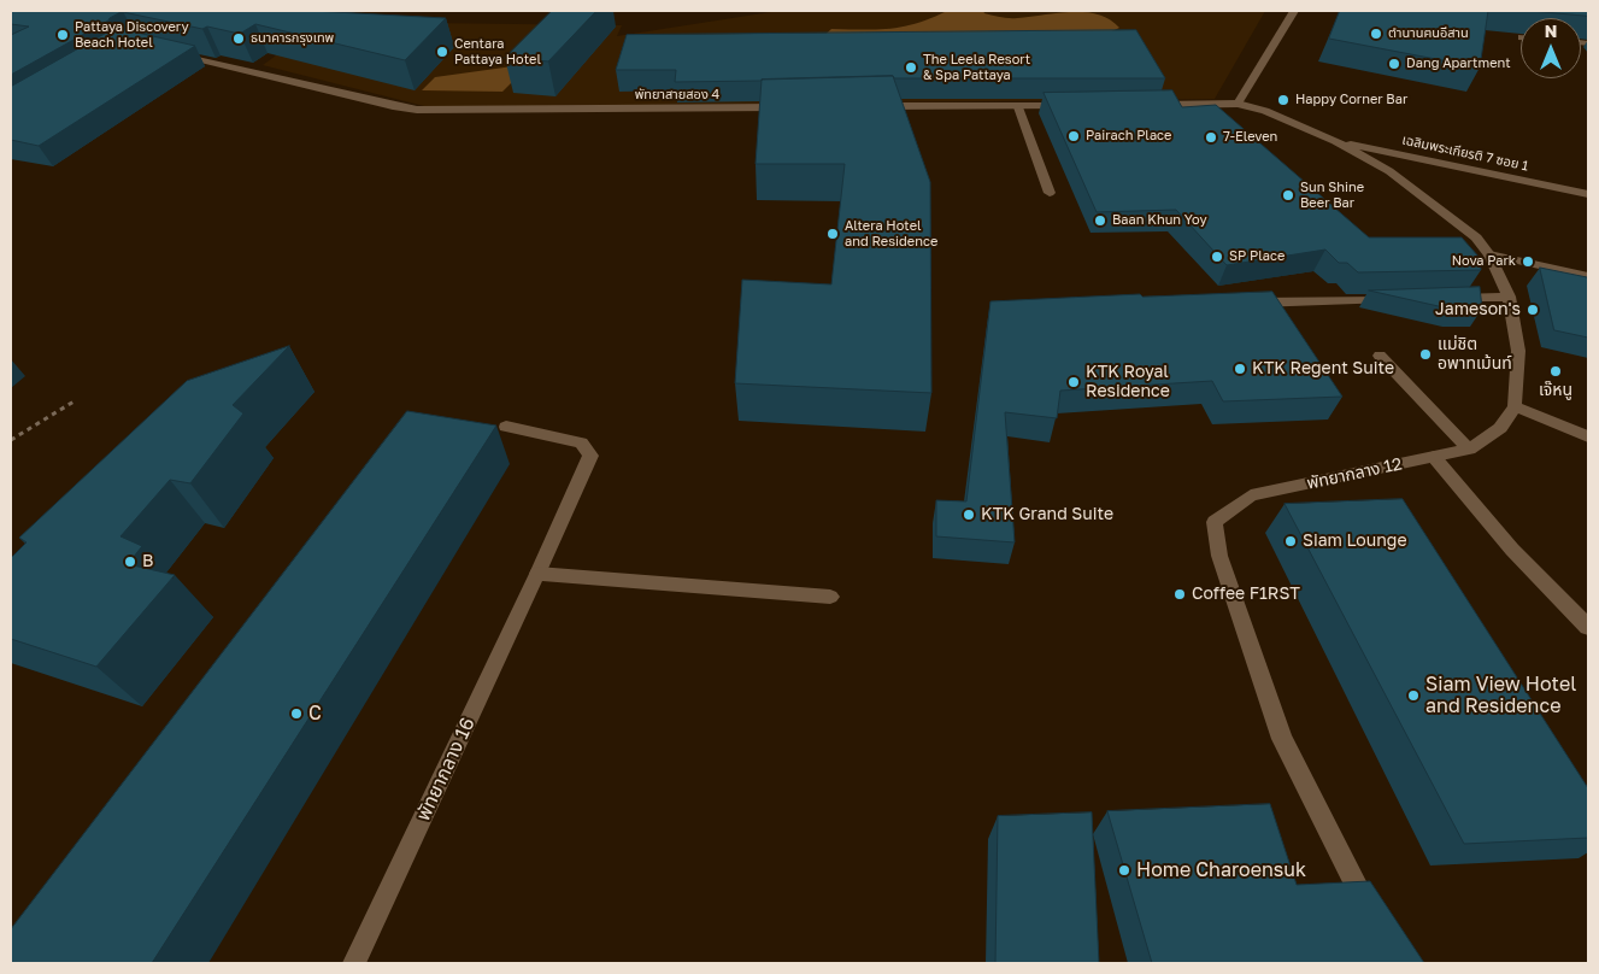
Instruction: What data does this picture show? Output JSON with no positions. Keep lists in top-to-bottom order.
{
  "streets": {
    "street": [
      "พัทยาสายสอง 4",
      "เฉลิมพระเกียรติ 7 ซอย 1",
      "พัทยากลาง 12",
      "พัทยากลาง 16"
    ]
  },
  "places": [
    "ตำนานฅนอีสาน",
    "Pattaya Discovery Beach Hotel",
    "ธนาคารกรุงเทพ",
    "Centara Pattaya Hotel",
    "Dang Apartment",
    "The Leela Resort & Spa Pattaya",
    "Happy Corner Bar",
    "Pairach Place",
    "7-Eleven",
    "Sun Shine Beer Bar",
    "Baan Khun Yoy",
    "Altera Hotel and Residence",
    "SP Place",
    "Nova Park",
    "Jameson's",
    "แม่ชิต อพาทเม้นท์",
    "KTK Regent Suite",
    "เจ๊หนู",
    "KTK Royal Residence",
    "KTK Grand Suite",
    "Siam Lounge",
    "B",
    "Coffee F1RST",
    "Siam View Hotel and Residence",
    "C",
    "Home Charoensuk"
  ],
  "north": "top"
}
